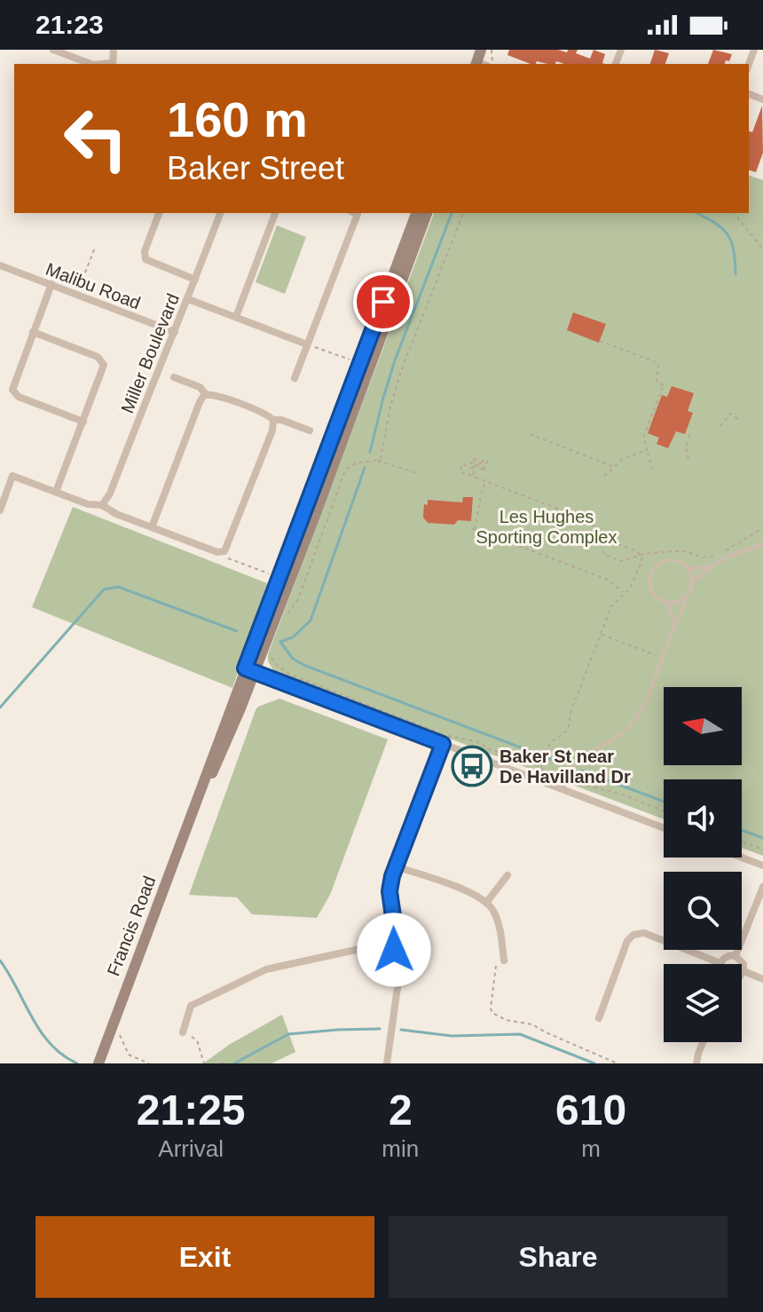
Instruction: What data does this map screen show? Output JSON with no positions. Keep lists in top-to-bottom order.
{
  "streets": {
    "main road": ["Francis Road"],
    "street": ["Malibu Road", "Miller Boulevard"]
  },
  "crossings": [
    ["Malibu Road", "Miller Boulevard"]
  ],
  "parks": ["Les Hughes Sporting Complex"],
  "places": {
    "bus stop": ["Baker St near De Havilland Dr"]
  },
  "north": "left",
  "page": {
    "status": "21:23",
    "turn": ["160 m", "Baker Street"],
    "eta": [
      "21:25",
      "Arrival",
      "2",
      "min",
      "610",
      "m"
    ],
    "buttons": ["Exit", "Share"]
  }
}
